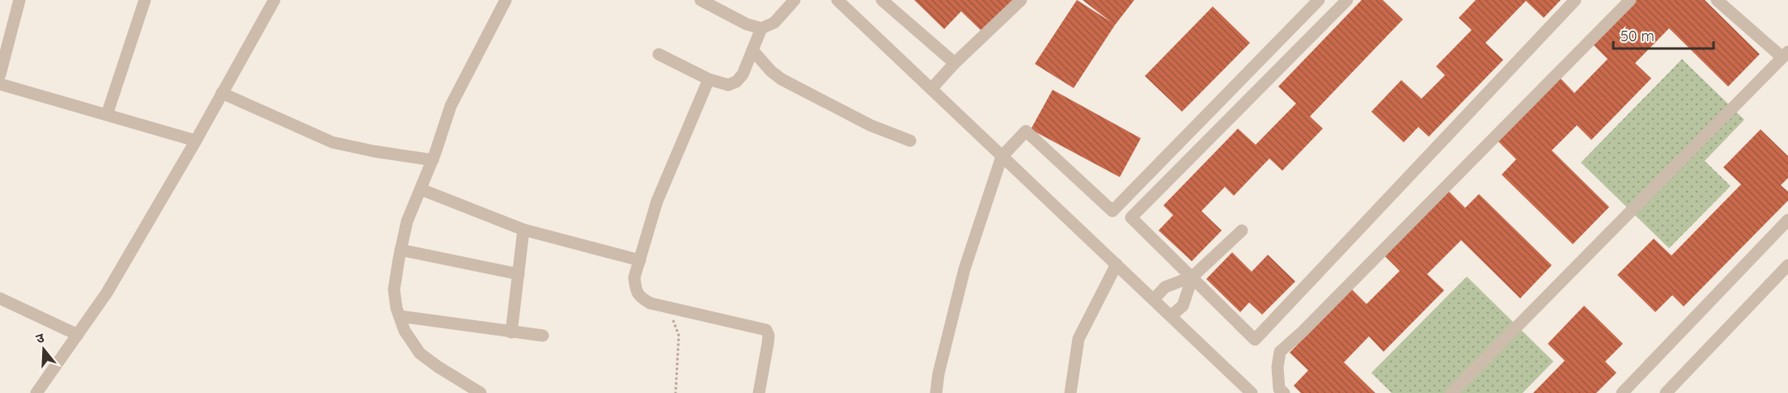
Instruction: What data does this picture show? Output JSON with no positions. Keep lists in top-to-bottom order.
{
  "scale_bar": "50 m",
  "north": "top"
}
